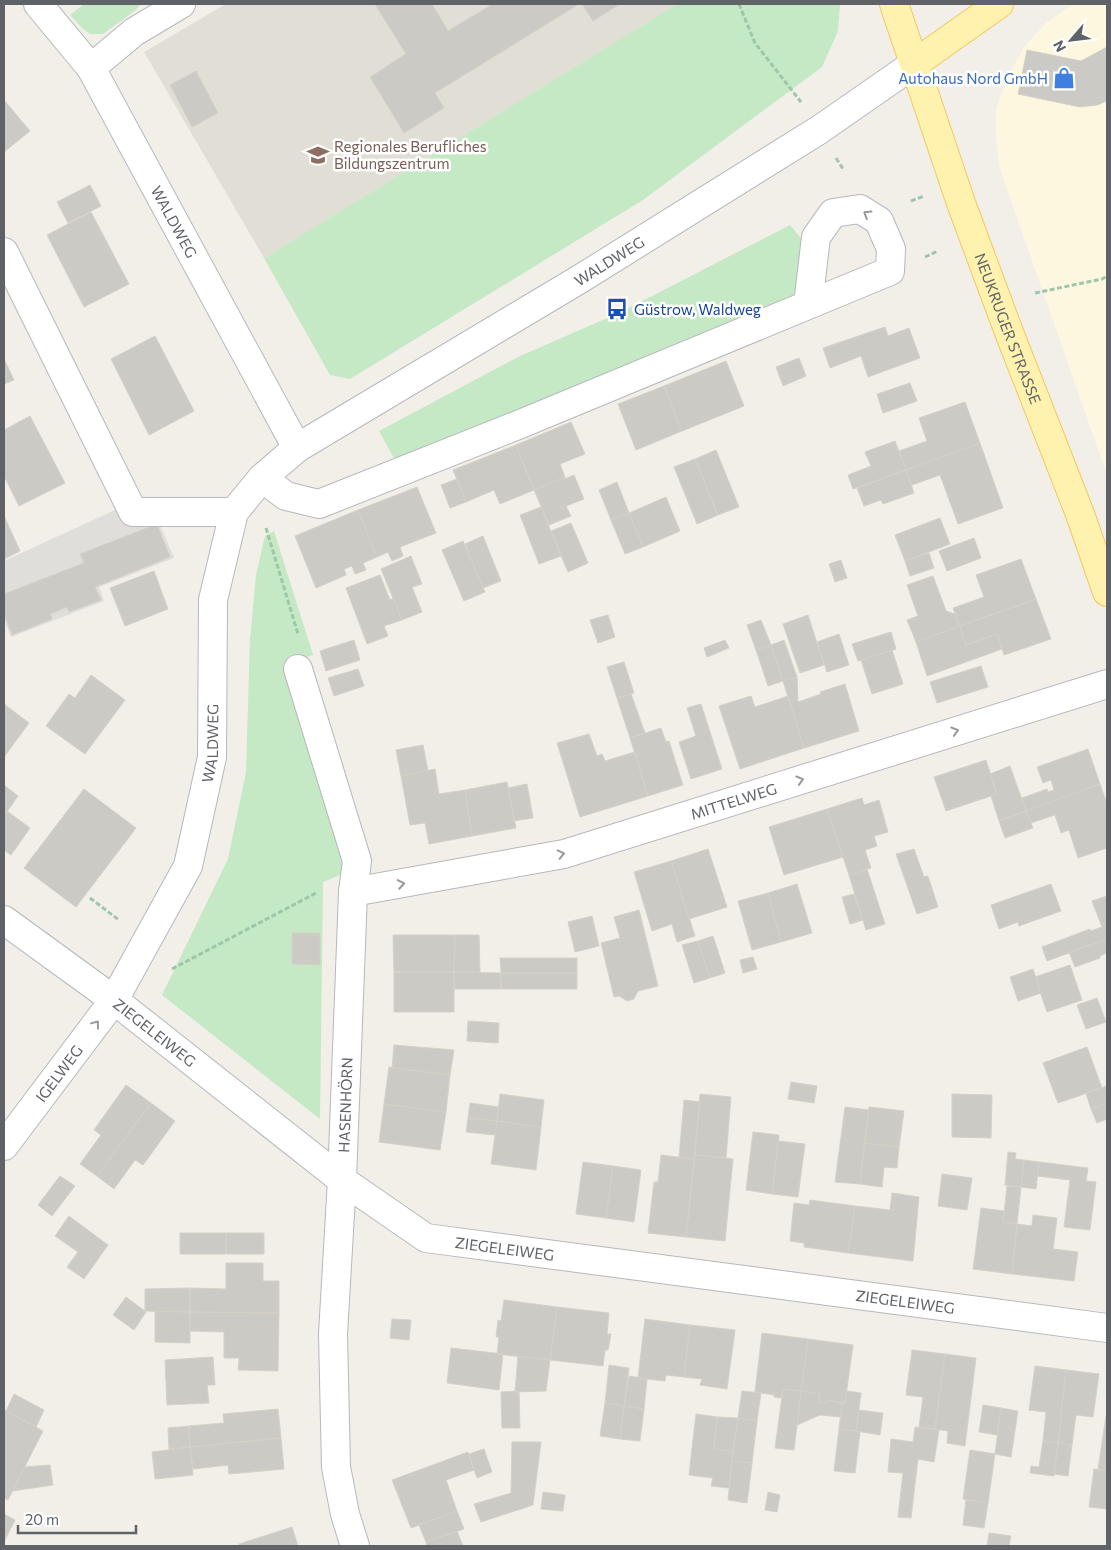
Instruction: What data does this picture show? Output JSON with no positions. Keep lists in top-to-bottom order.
{
  "streets": {
    "main road": ["NEUKRUGER STRASSE"],
    "street": [
      "WALDWEG",
      "MITTELWEG",
      "ZIEGELEIWEG",
      "IGELWEG",
      "HASENHÖRN"
    ]
  },
  "crossings": [
    ["WALDWEG", "NEUKRUGER STRASSE"],
    ["WALDWEG", "ZIEGELEIWEG"],
    ["WALDWEG", "IGELWEG"],
    ["MITTELWEG", "HASENHÖRN"],
    ["ZIEGELEIWEG", "IGELWEG"],
    ["ZIEGELEIWEG", "HASENHÖRN"]
  ],
  "one_way": ["MITTELWEG", "IGELWEG"],
  "places": {
    "shop": ["Autohaus Nord GmbH"],
    "school or university": ["Regionales Berufliches Bildungszentrum"],
    "bus stop": ["Güstrow, Waldweg"]
  },
  "scale_bar": "20 m",
  "north": "bottom left"
}
